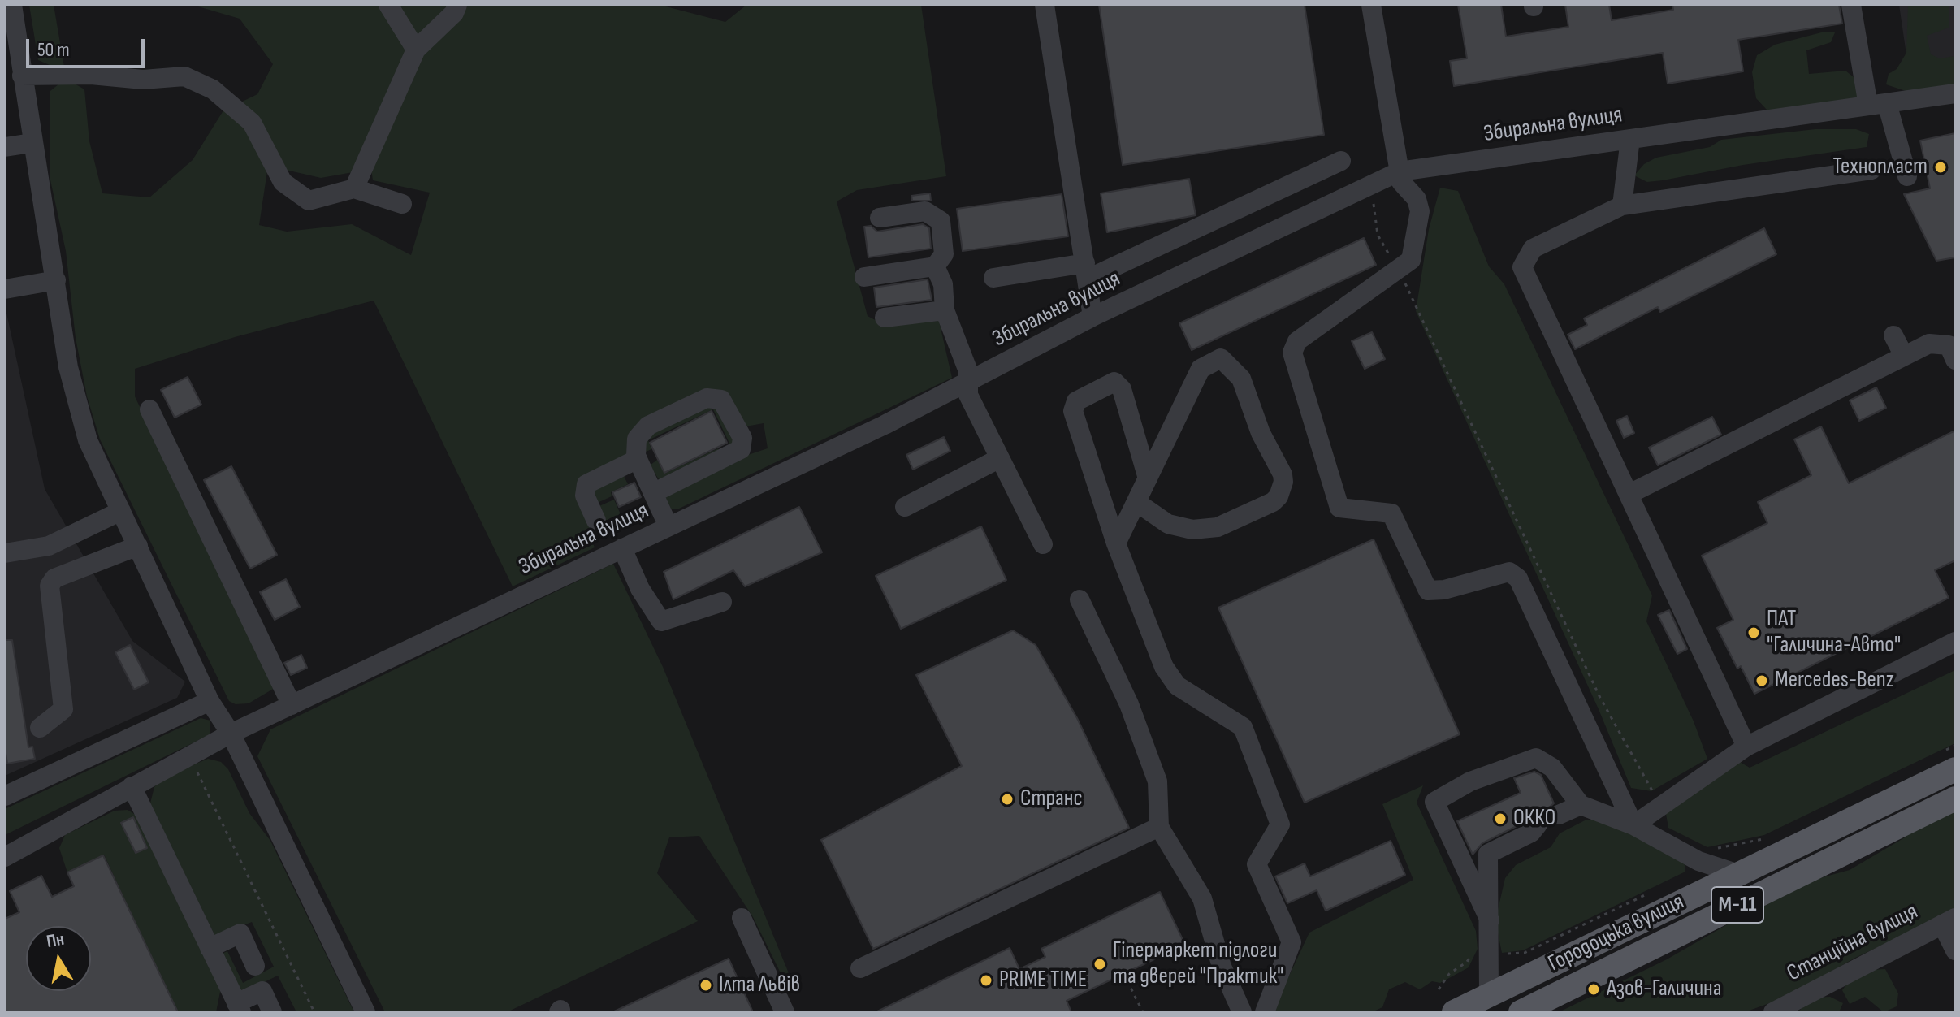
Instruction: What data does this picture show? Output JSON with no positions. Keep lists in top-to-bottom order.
{
  "streets": {
    "main road": ["М-11", "Городоцька вулиця"],
    "street": ["Збиральна вулиця", "Станційна вулиця"]
  },
  "places": [
    "Технопласт",
    "ПАТ \"Галичина-Авто\"",
    "Mercedes-Benz",
    "Странс",
    "ОККО",
    "Гіпермаркет підлоги та дверей \"Практик\"",
    "PRIME TIME",
    "Ілта Львів",
    "Азов-Галичина"
  ],
  "scale_bar": "50 m",
  "north": "top"
}
